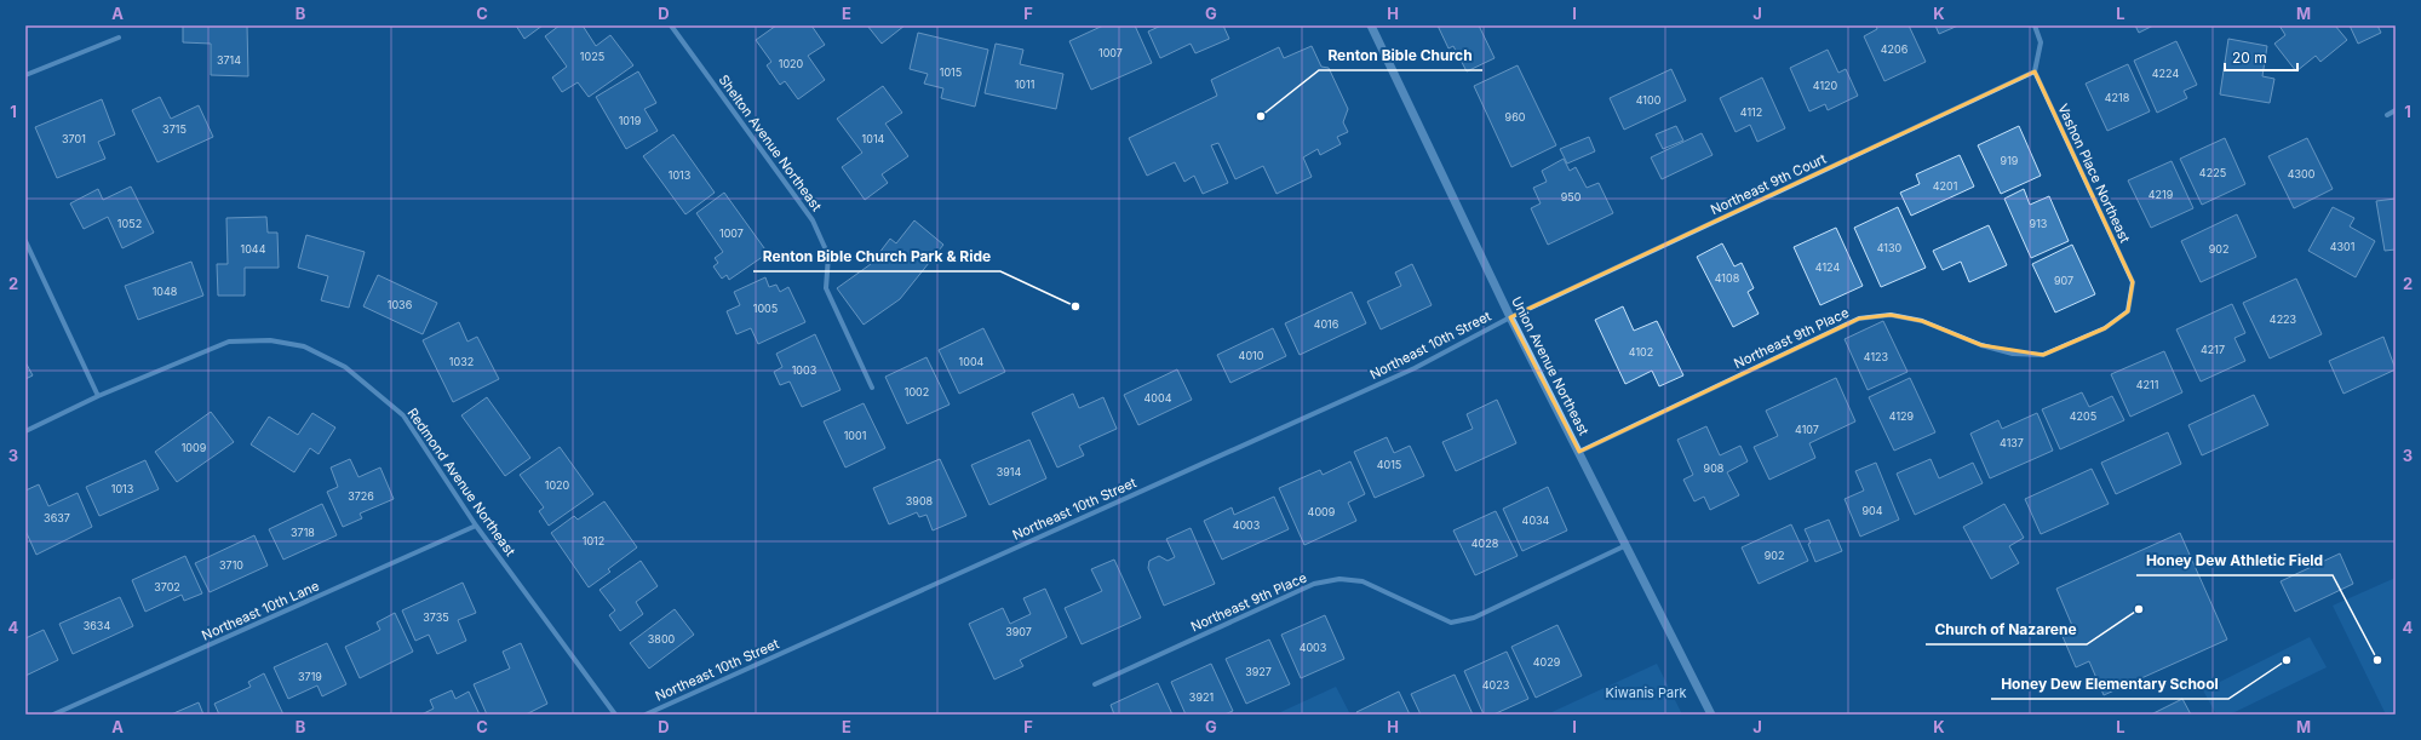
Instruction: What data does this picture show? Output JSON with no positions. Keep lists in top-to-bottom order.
{
  "streets": {
    "street": [
      "Shelton Avenue Northeast",
      "Vashon Place Northeast",
      "Northeast 9th Court",
      "Northeast 9th Place",
      "Northeast 10th Street",
      "Union Avenue Northeast",
      "Redmond Avenue Northeast",
      "Northeast 10th Lane"
    ]
  },
  "crossings": [
    ["Vashon Place Northeast", "Northeast 9th Court"],
    ["Vashon Place Northeast", "Northeast 9th Place"],
    ["Northeast 9th Court", "Northeast 10th Street"],
    ["Northeast 9th Court", "Union Avenue Northeast"],
    ["Northeast 9th Place", "Union Avenue Northeast"],
    ["Northeast 10th Street", "Union Avenue Northeast"],
    ["Redmond Avenue Northeast", "Northeast 10th Lane"]
  ],
  "parks": ["Kiwanis Park"],
  "places": [
    "Renton Bible Church",
    "Renton Bible Church Park & Ride",
    "Church of Nazarene",
    "Honey Dew Elementary School",
    "Honey Dew Athletic Field"
  ],
  "house_numbers": [
    "4206",
    "1007",
    "1025",
    "3714",
    "1020",
    "1015",
    "4224",
    "1011",
    "4120",
    "4218",
    "4100",
    "4112",
    "960",
    "1019",
    "3715",
    "3701",
    "1014",
    "919",
    "4225",
    "4300",
    "1013",
    "4201",
    "4219",
    "950",
    "1052",
    "913",
    "1007",
    "4301",
    "4130",
    "1044",
    "902",
    "4124",
    "4108",
    "907",
    "1048",
    "1036",
    "1005",
    "4223",
    "4016",
    "4217",
    "4102",
    "4010",
    "4123",
    "1032",
    "1004",
    "1003",
    "4211",
    "1002",
    "4004",
    "4129",
    "4205",
    "4107",
    "1001",
    "4137",
    "1009",
    "4015",
    "908",
    "3914",
    "1020",
    "1013",
    "3726",
    "3908",
    "904",
    "4009",
    "3637",
    "4034",
    "4003",
    "3718",
    "1012",
    "4028",
    "902",
    "3710",
    "3702",
    "3735",
    "3634",
    "3907",
    "3800",
    "4003",
    "4029",
    "3927",
    "3719",
    "4023",
    "3921"
  ],
  "scale_bar": "20 m",
  "grid": {
    "columns": [
      "A",
      "B",
      "C",
      "D",
      "E",
      "F",
      "G",
      "H",
      "I",
      "J",
      "K",
      "L",
      "M"
    ],
    "rows": [
      "1",
      "2",
      "3",
      "4"
    ]
  }
}
